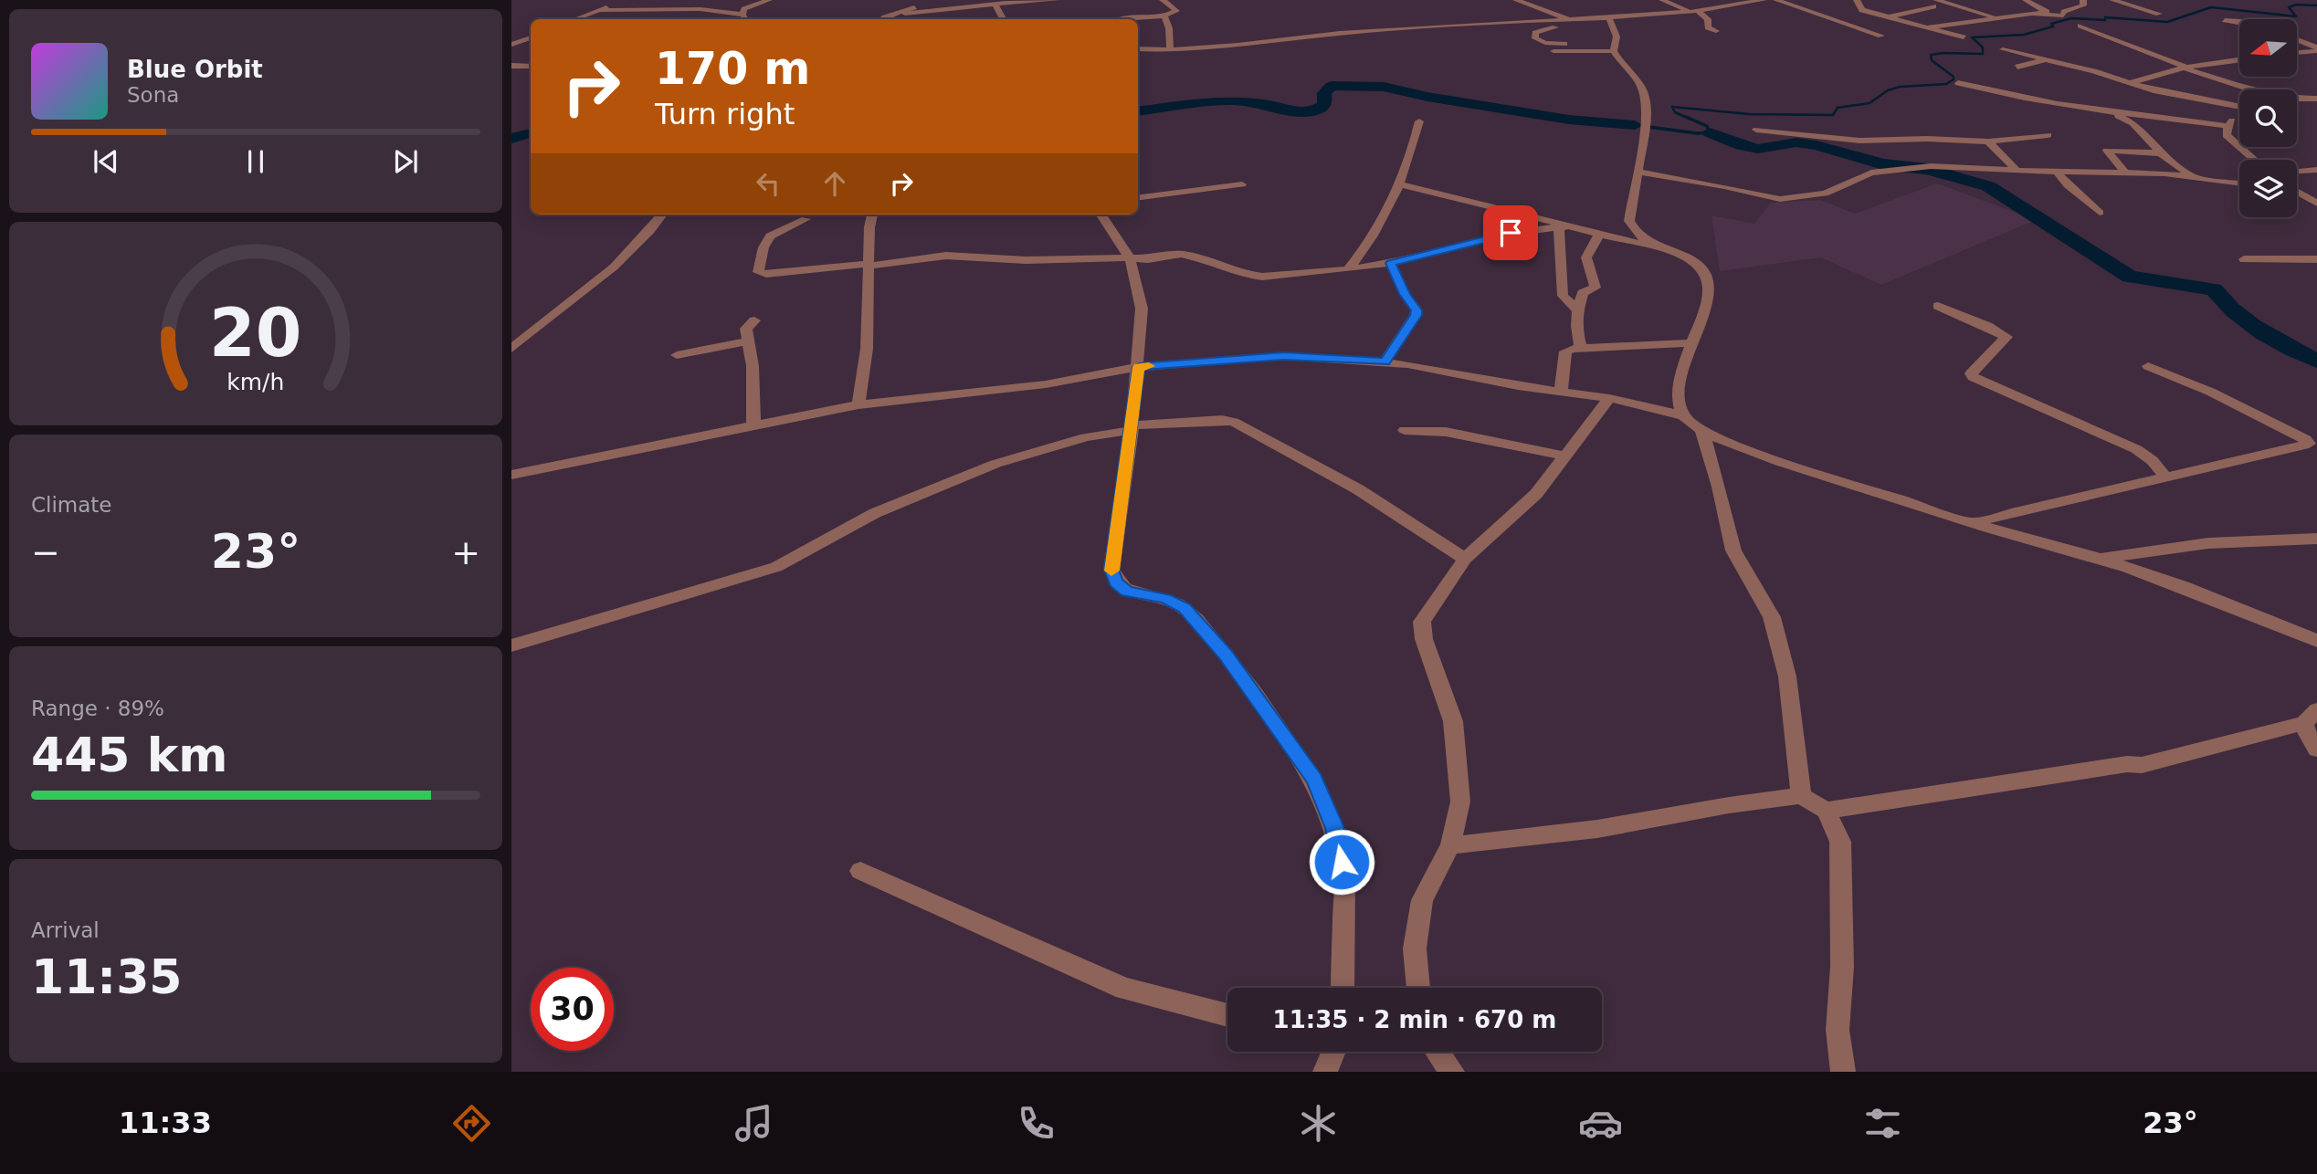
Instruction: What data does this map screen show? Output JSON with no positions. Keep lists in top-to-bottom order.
{
  "north": "left",
  "page": {
    "turn": ["170 m", "Turn right"],
    "song": ["Blue Orbit", "Sona"],
    "tile": [
      "Climate",
      ["Range · 89%", "445 km"],
      ["Arrival", "11:35"]
    ],
    "heat": ["−", "23°", "+"],
    "limit": "30",
    "trip": "11:35 · 2 min · 670 m",
    "tabs": ["11:33", "23°"],
    "gauge": ["20", "km/h"]
  }
}
